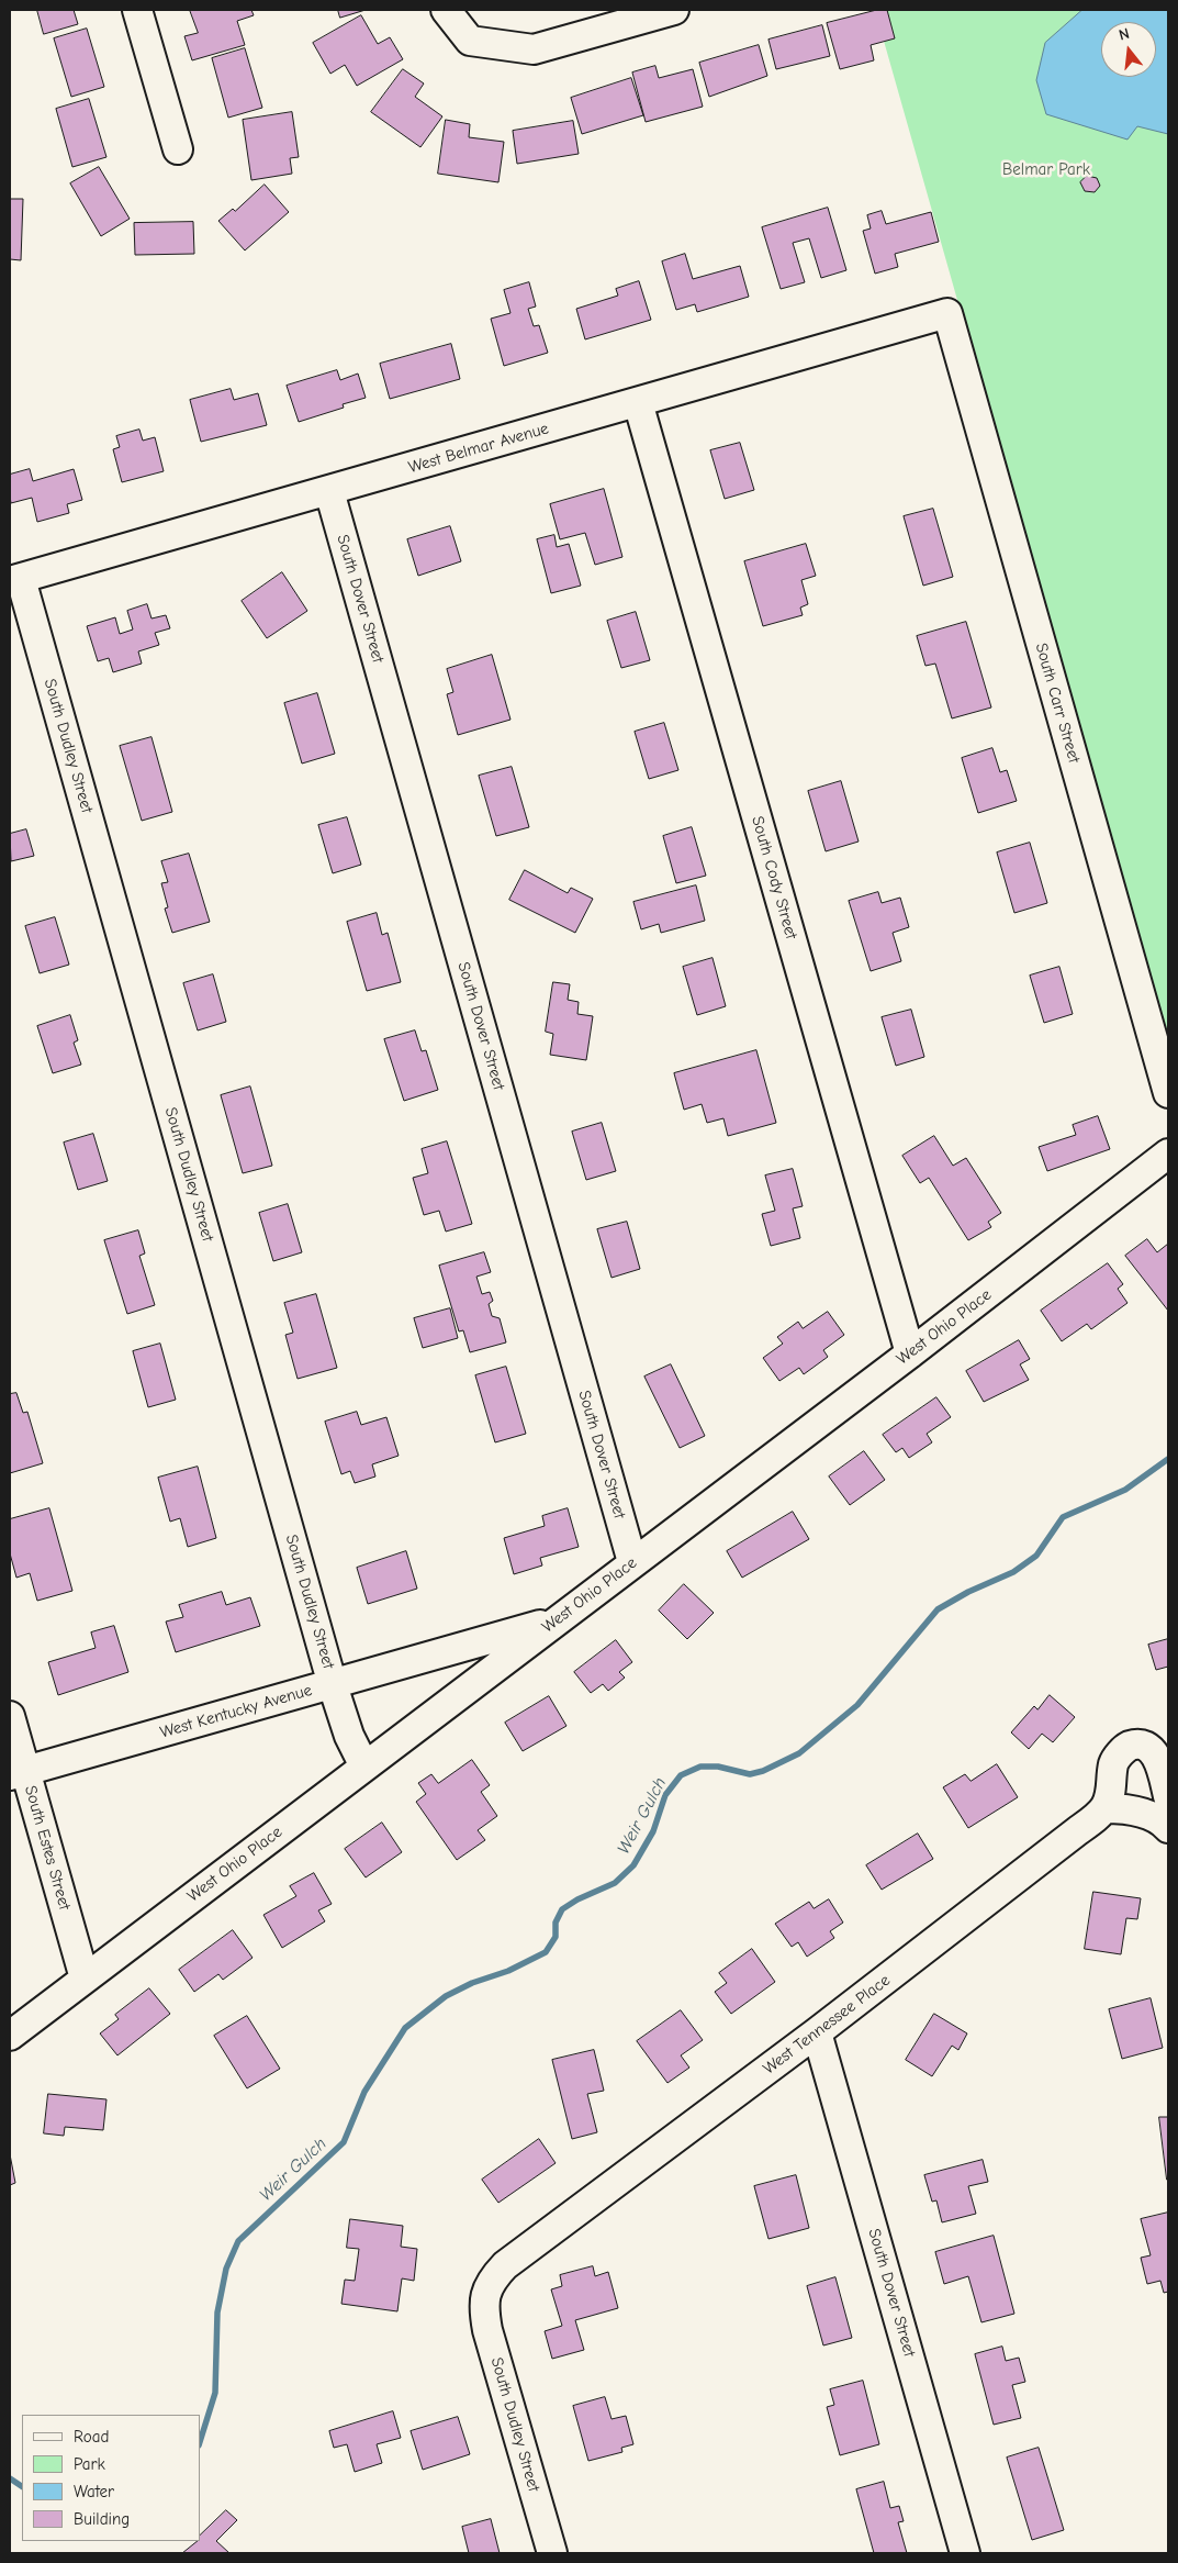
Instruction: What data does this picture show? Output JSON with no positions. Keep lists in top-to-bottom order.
{
  "streets": {
    "street": [
      "West Belmar Avenue",
      "South Dover Street",
      "South Carr Street",
      "South Dudley Street",
      "South Cody Street",
      "West Ohio Place",
      "West Kentucky Avenue",
      "South Estes Street",
      "West Tennessee Place"
    ]
  },
  "crossings": [
    ["West Belmar Avenue", "South Dover Street"],
    ["West Belmar Avenue", "South Carr Street"],
    ["West Belmar Avenue", "South Dudley Street"],
    ["West Belmar Avenue", "South Cody Street"],
    ["South Dover Street", "West Ohio Place"],
    ["South Dover Street", "West Tennessee Place"],
    ["South Dudley Street", "West Ohio Place"],
    ["South Dudley Street", "West Kentucky Avenue"],
    ["South Dudley Street", "West Tennessee Place"],
    ["South Cody Street", "West Ohio Place"],
    ["West Ohio Place", "West Kentucky Avenue"],
    ["West Ohio Place", "South Estes Street"],
    ["West Kentucky Avenue", "South Estes Street"]
  ],
  "water": ["Weir Gulch"],
  "parks": ["Belmar Park"],
  "legend": [
    "Road",
    "Park",
    "Water",
    "Building"
  ],
  "north": "top"
}
